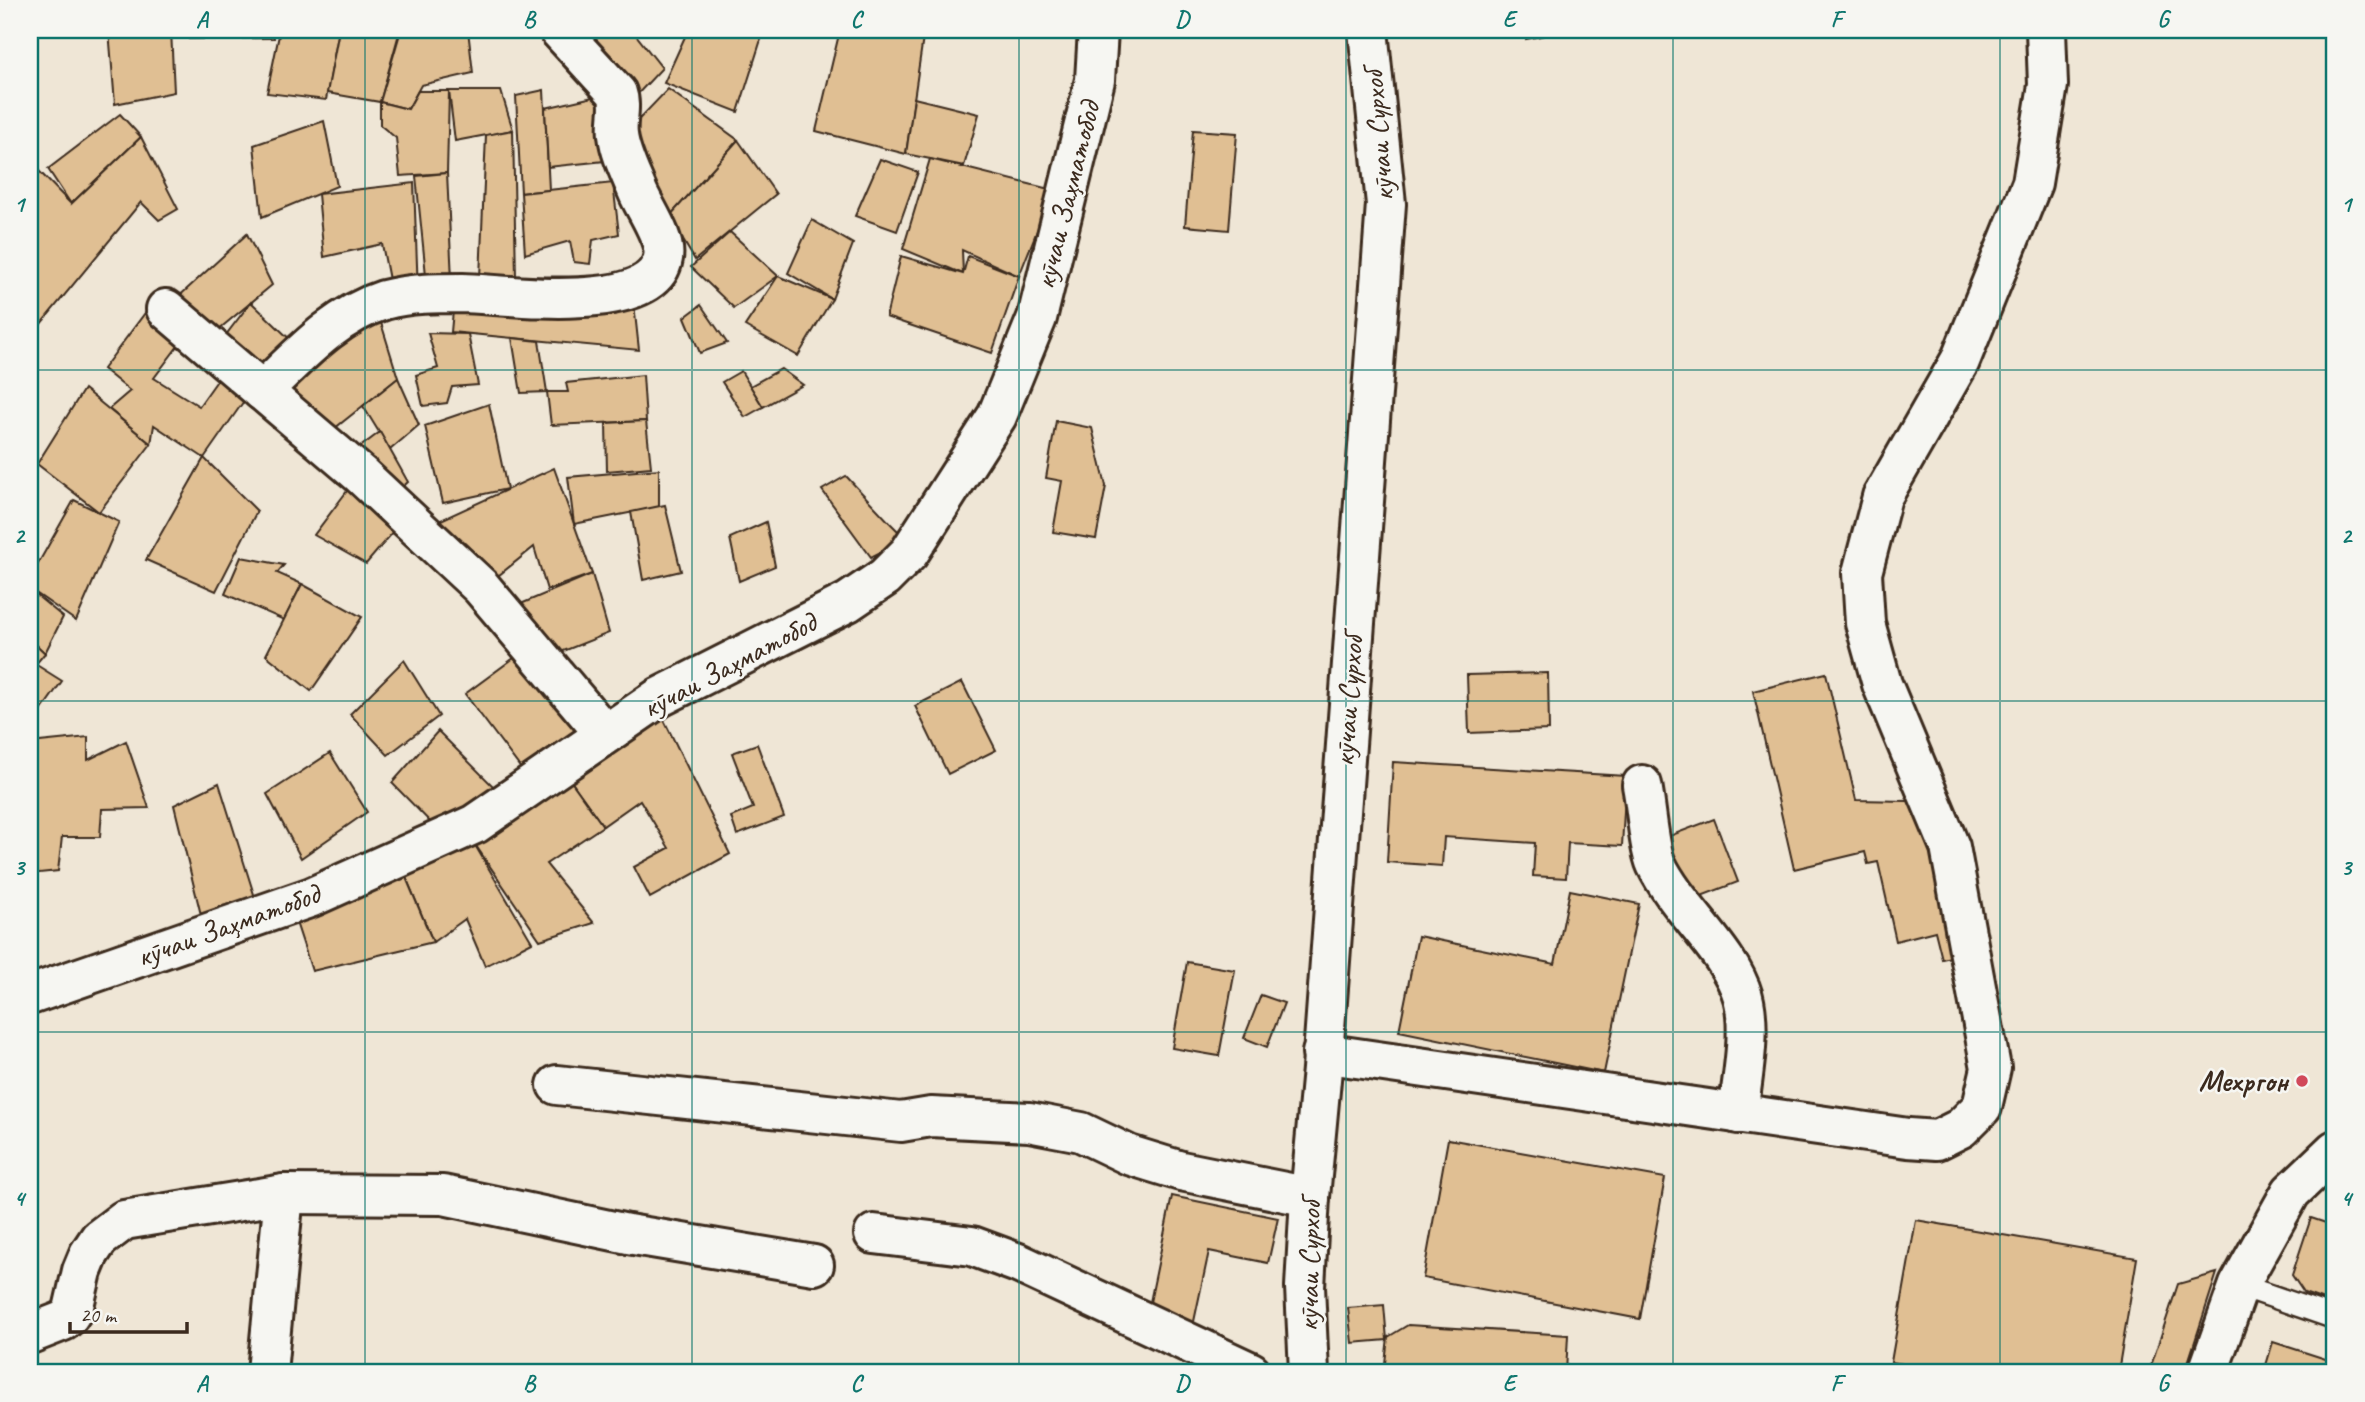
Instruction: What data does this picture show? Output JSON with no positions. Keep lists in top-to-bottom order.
{
  "streets": {
    "street": ["кӯчаи Сурхоб", "кӯчаи Заҳматобод"]
  },
  "places": ["Мехргон"],
  "scale_bar": "20 m",
  "grid": {
    "columns": [
      "A",
      "B",
      "C",
      "D",
      "E",
      "F",
      "G"
    ],
    "rows": [
      "1",
      "2",
      "3",
      "4"
    ]
  }
}
